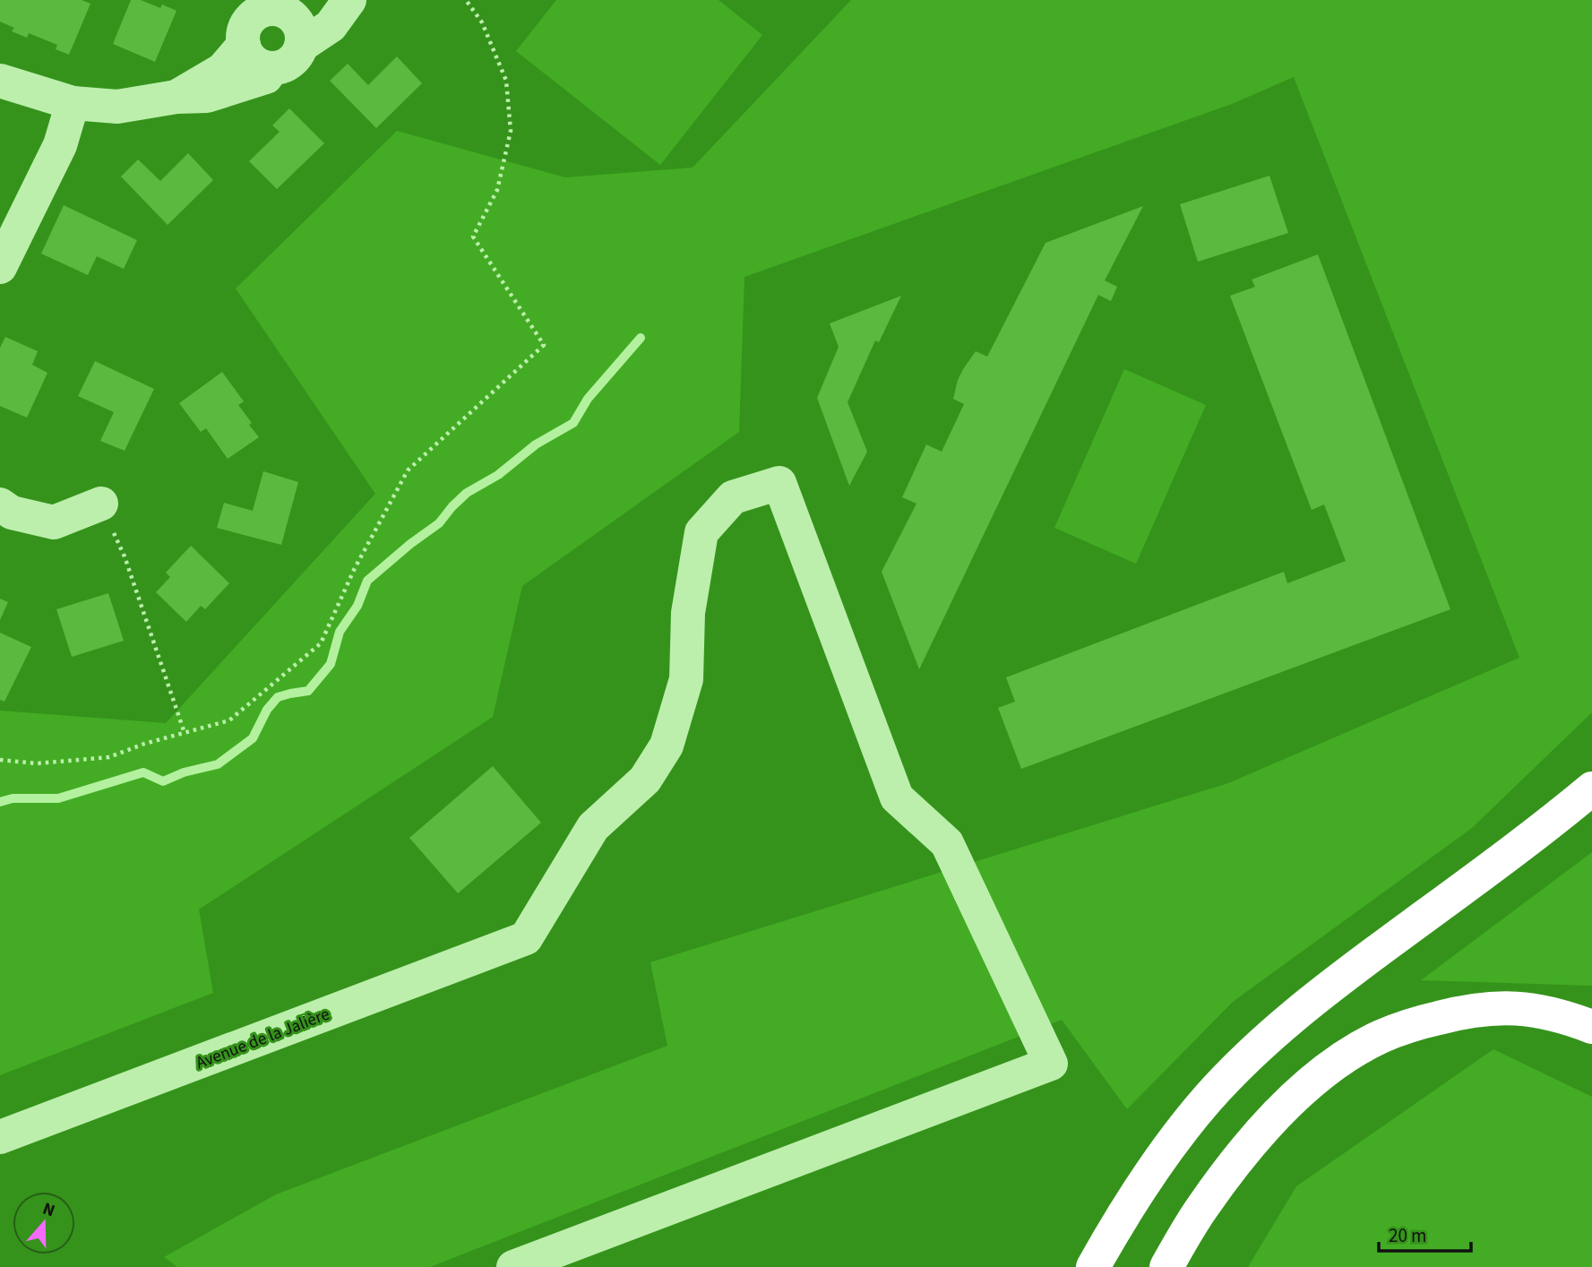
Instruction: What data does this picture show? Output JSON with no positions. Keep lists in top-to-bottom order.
{
  "streets": {
    "street": ["Avenue de la Jalière"]
  },
  "scale_bar": "20 m",
  "north": "top"
}
